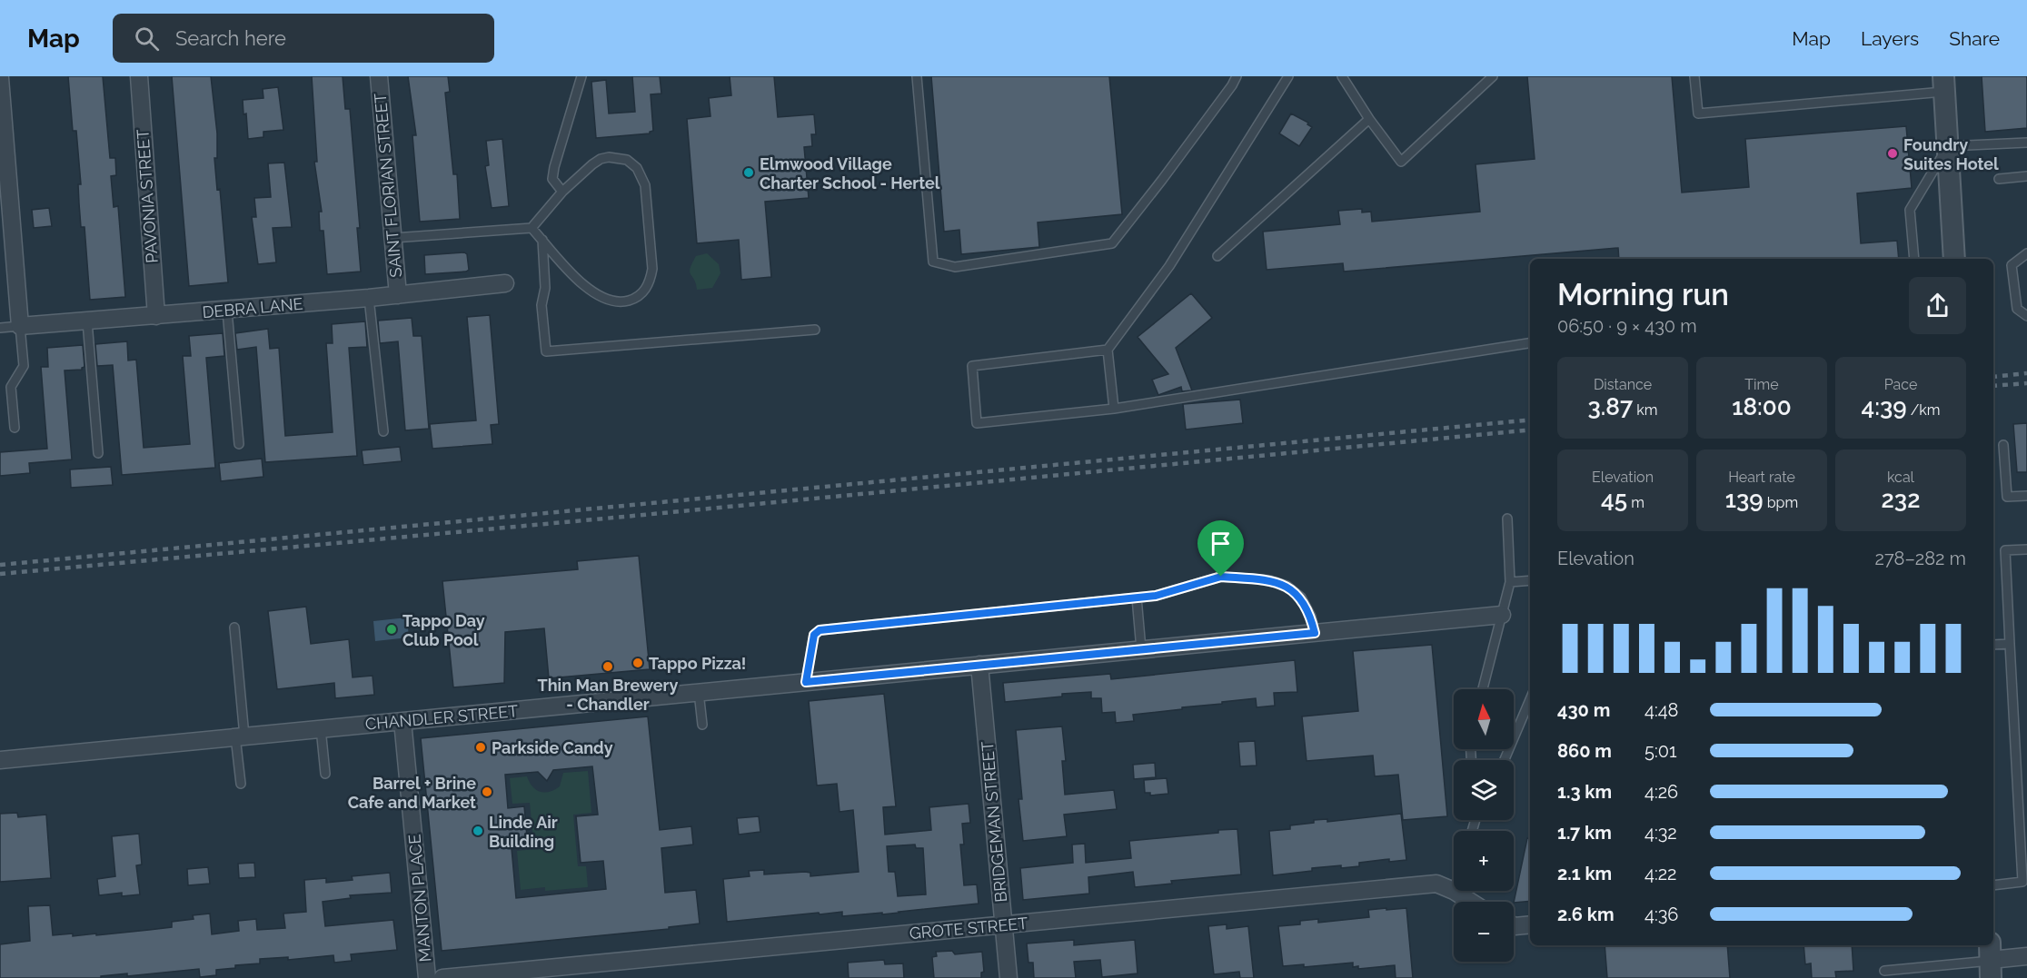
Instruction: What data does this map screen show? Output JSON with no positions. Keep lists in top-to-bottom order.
{
  "streets": {
    "street": [
      "SAINT FLORIAN STREET",
      "PAVONIA STREET",
      "DEBRA LANE",
      "CHANDLER STREET",
      "BRIDGEMAN STREET",
      "MANTON PLACE",
      "GROTE STREET"
    ]
  },
  "crossings": [
    ["SAINT FLORIAN STREET", "DEBRA LANE"],
    ["PAVONIA STREET", "DEBRA LANE"],
    ["CHANDLER STREET", "BRIDGEMAN STREET"],
    ["CHANDLER STREET", "MANTON PLACE"],
    ["BRIDGEMAN STREET", "GROTE STREET"]
  ],
  "places": [
    "Foundry Suites Hotel",
    "Elmwood Village Charter School - Hertel",
    "Tappo Day Club Pool",
    "Tappo Pizza!",
    "Thin Man Brewery - Chandler",
    "Parkside Candy",
    "Barrel + Brine Cafe and Market",
    "Linde Air Building"
  ],
  "north": "top",
  "page": {
    "header": "Map",
    "search": "Search here",
    "nav": ["Map", "Layers", "Share"],
    "heading": ["Morning run", "06:50 · 9 × 430 m"],
    "stats": [
      ["Distance", "3.87 km"],
      ["Time", "18:00"],
      ["Pace", "4:39 /km"],
      ["Elevation", "45 m"],
      ["Heart rate", "139 bpm"],
      ["kcal", "232"]
    ],
    "chart": ["Elevation", "278–282 m"],
    "map_buttons": ["+", "−"],
    "list": [
      {
        "name": "430 m",
        "note": "4:48"
      },
      {
        "name": "860 m",
        "note": "5:01"
      },
      {
        "name": "1.3 km",
        "note": "4:26"
      },
      {
        "name": "1.7 km",
        "note": "4:32"
      },
      {
        "name": "2.1 km",
        "note": "4:22"
      },
      {
        "name": "2.6 km",
        "note": "4:36"
      }
    ]
  }
}
